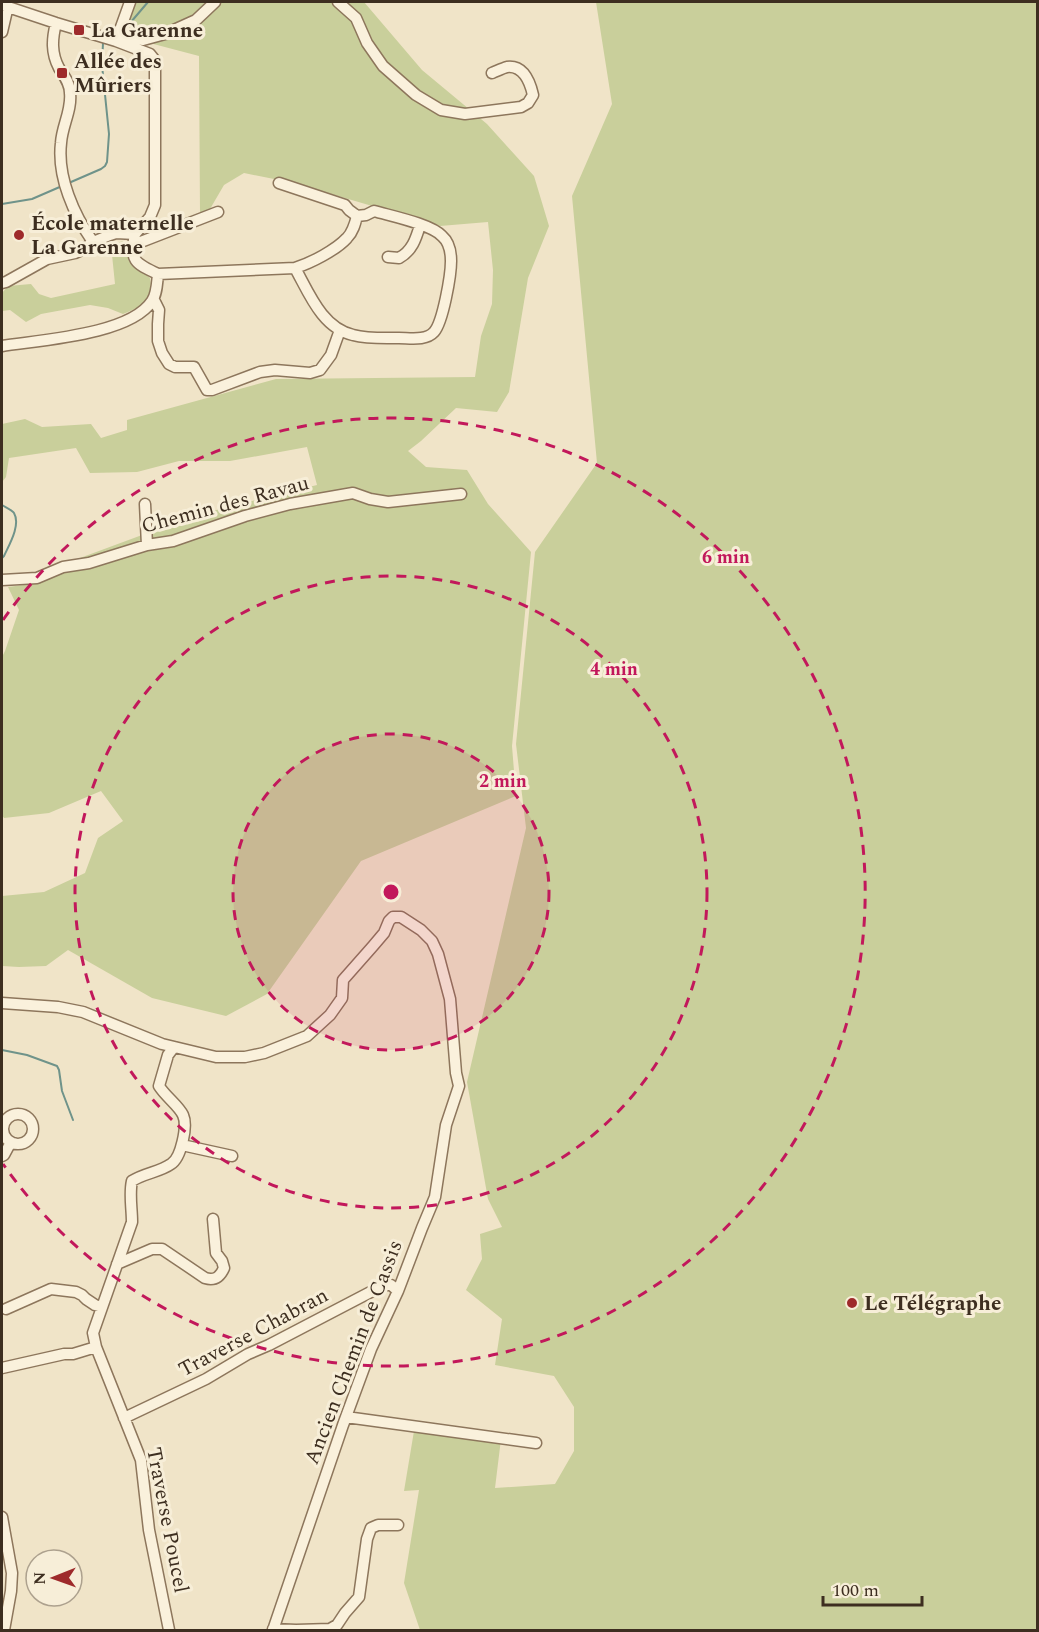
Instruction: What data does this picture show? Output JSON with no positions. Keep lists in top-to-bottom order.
{
  "streets": {
    "street": [
      "Chemin des Ravau",
      "Traverse Chabran",
      "Ancien Chemin de Cassis",
      "Traverse Poucel"
    ]
  },
  "crossings": [
    ["Traverse Chabran", "Ancien Chemin de Cassis"],
    ["Traverse Chabran", "Traverse Poucel"]
  ],
  "places": {
    "transit": ["La Garenne", "Allée des Mûriers"],
    "other": ["École maternelle La Garenne", "Le Télégraphe"]
  },
  "scale_bar": "100 m",
  "north": "left",
  "rings": ["6 min", "4 min", "2 min"]
}
